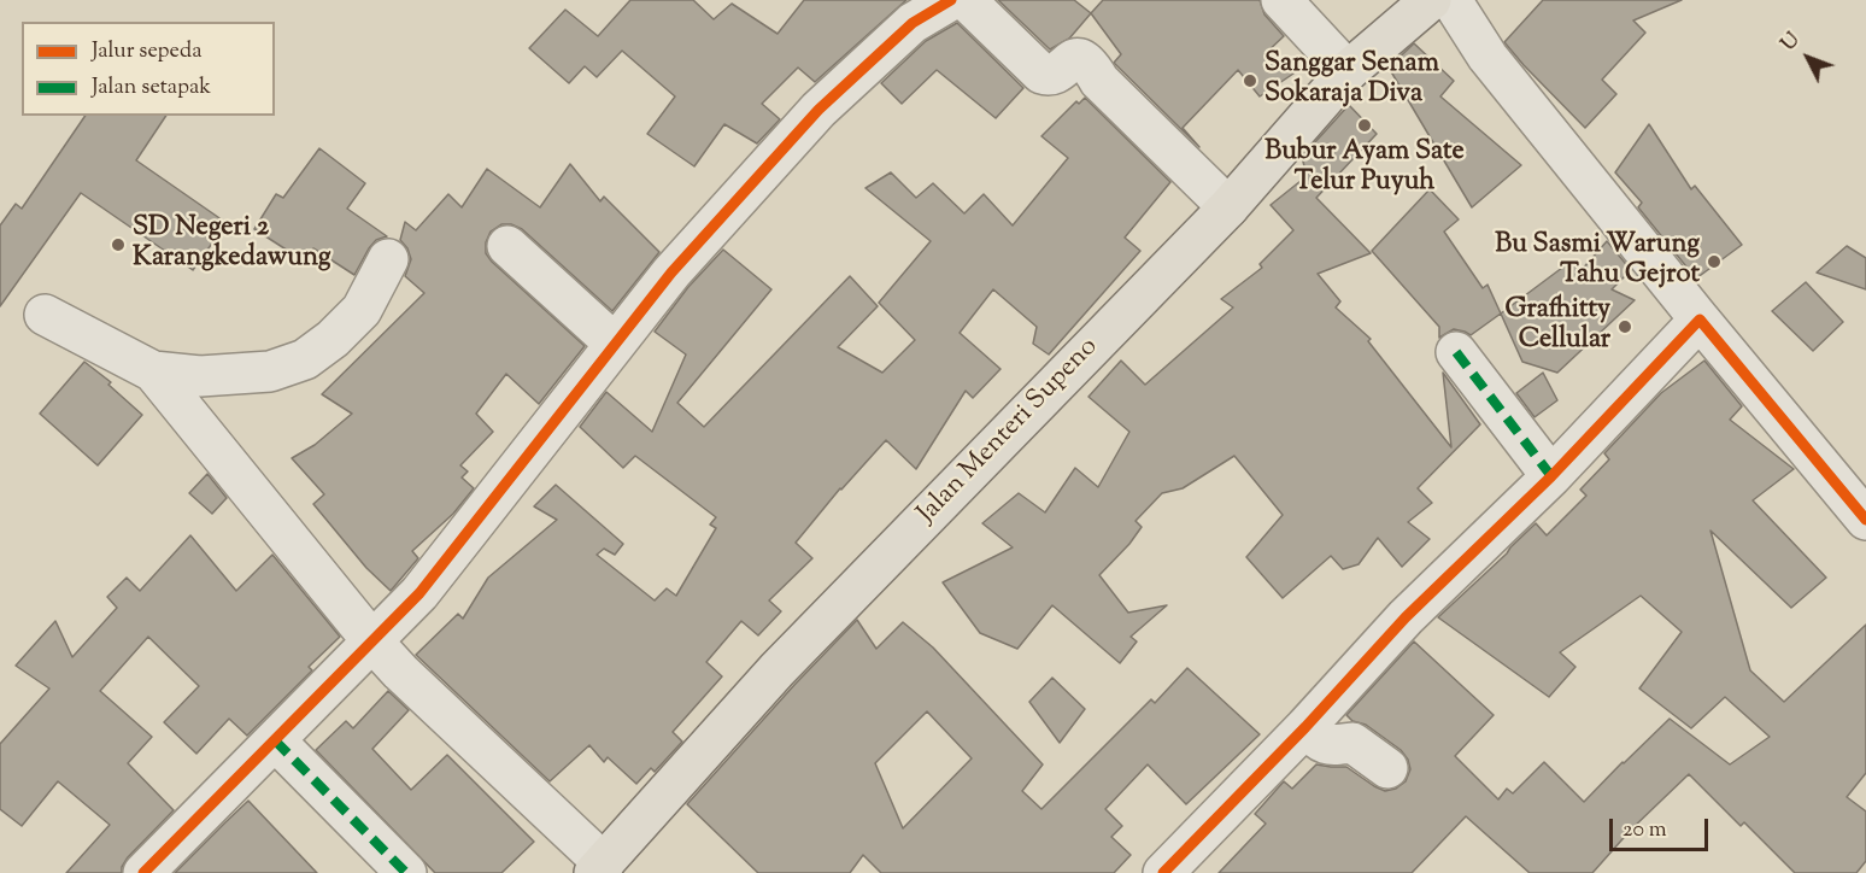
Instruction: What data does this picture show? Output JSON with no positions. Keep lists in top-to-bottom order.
{
  "streets": {
    "main road": ["Jalan Menteri Supeno"]
  },
  "places": [
    "Sanggar Senam Sokaraja Diva",
    "Bubur Ayam Sate Telur Puyuh",
    "SD Negeri 2 Karangkedawung",
    "Bu Sasmi Warung Tahu Gejrot",
    "Grafhitty Cellular"
  ],
  "legend": ["Jalur sepeda", "Jalan setapak"],
  "scale_bar": "20 m",
  "north": "top left"
}
